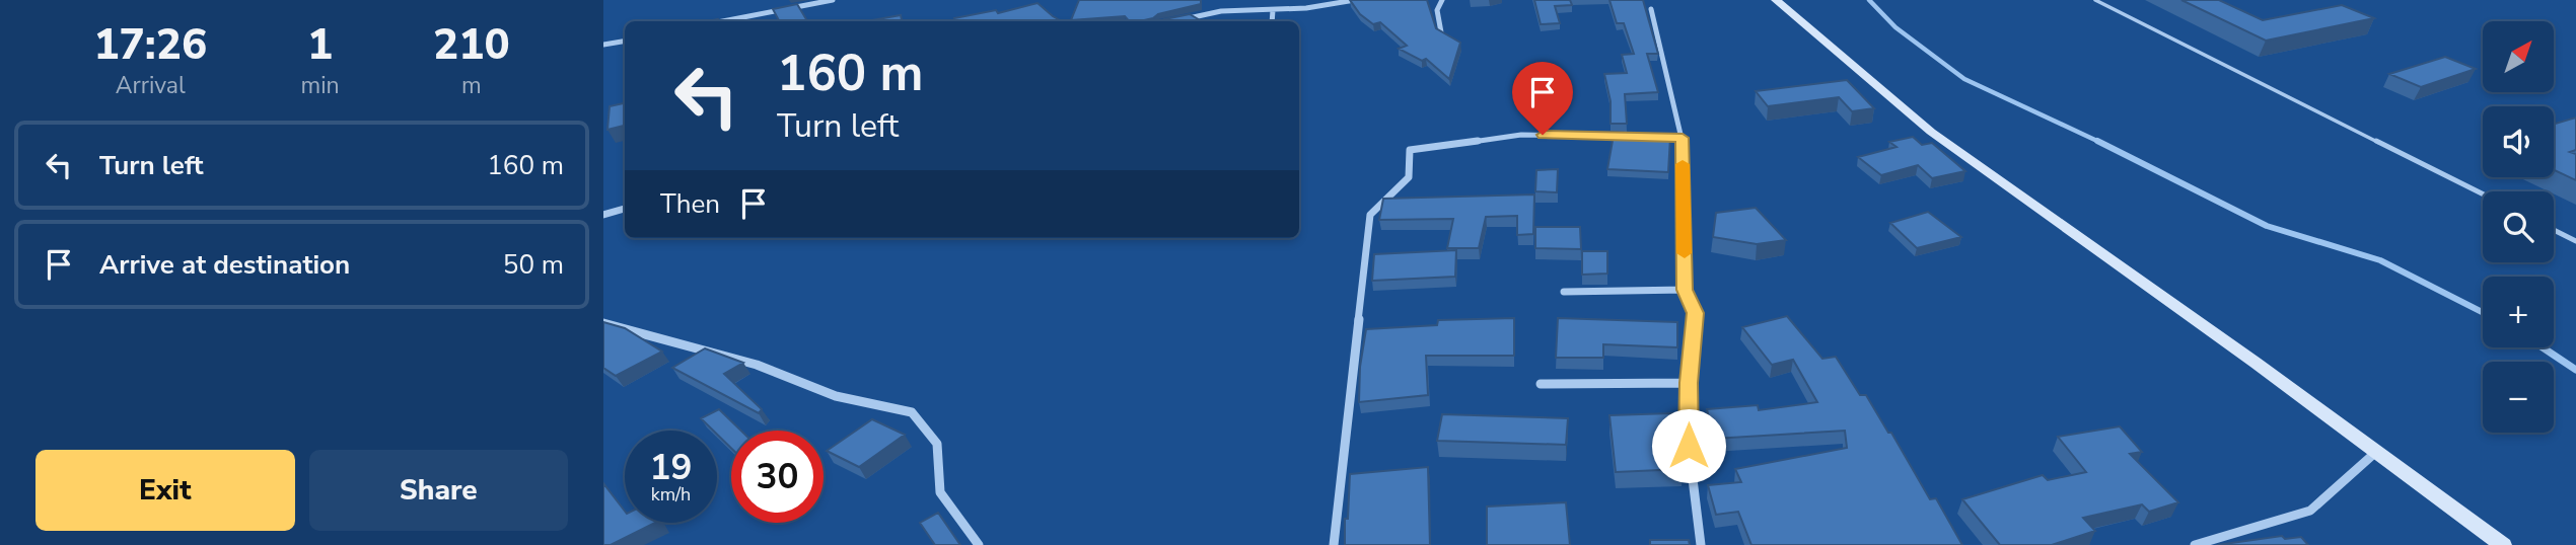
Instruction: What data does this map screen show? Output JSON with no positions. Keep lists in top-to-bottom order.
{
  "north": "top right",
  "page": {
    "eta": [
      "17:26",
      "Arrival",
      "1",
      "min",
      "210",
      "m"
    ],
    "map_buttons": ["+", "−"],
    "turn": ["160 m", "Turn left"],
    "list": [
      {
        "name": "Turn left",
        "value": "160 m"
      },
      {
        "name": "Arrive at destination",
        "value": "50 m"
      }
    ],
    "then": "Then",
    "speed": "19 km/h",
    "limit": "30",
    "buttons": ["Exit", "Share"]
  }
}
